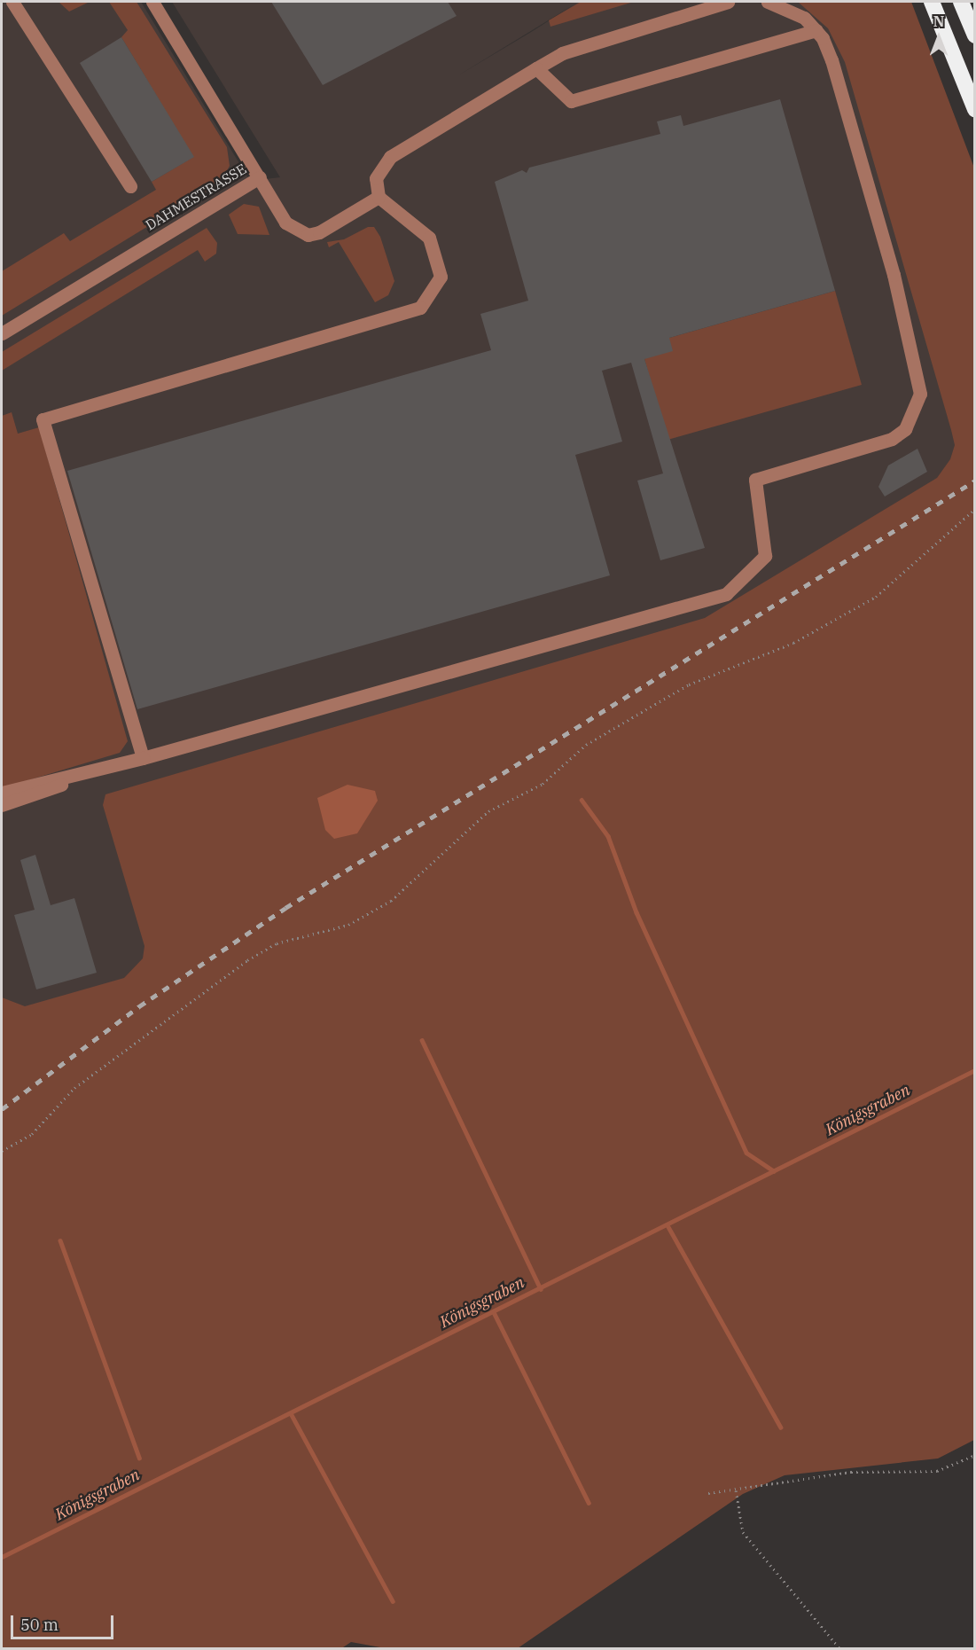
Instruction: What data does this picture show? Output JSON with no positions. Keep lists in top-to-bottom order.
{
  "streets": {
    "street": ["DAHMESTRASSE"]
  },
  "water": ["Königsgraben"],
  "scale_bar": "50 m",
  "north": "top"
}
